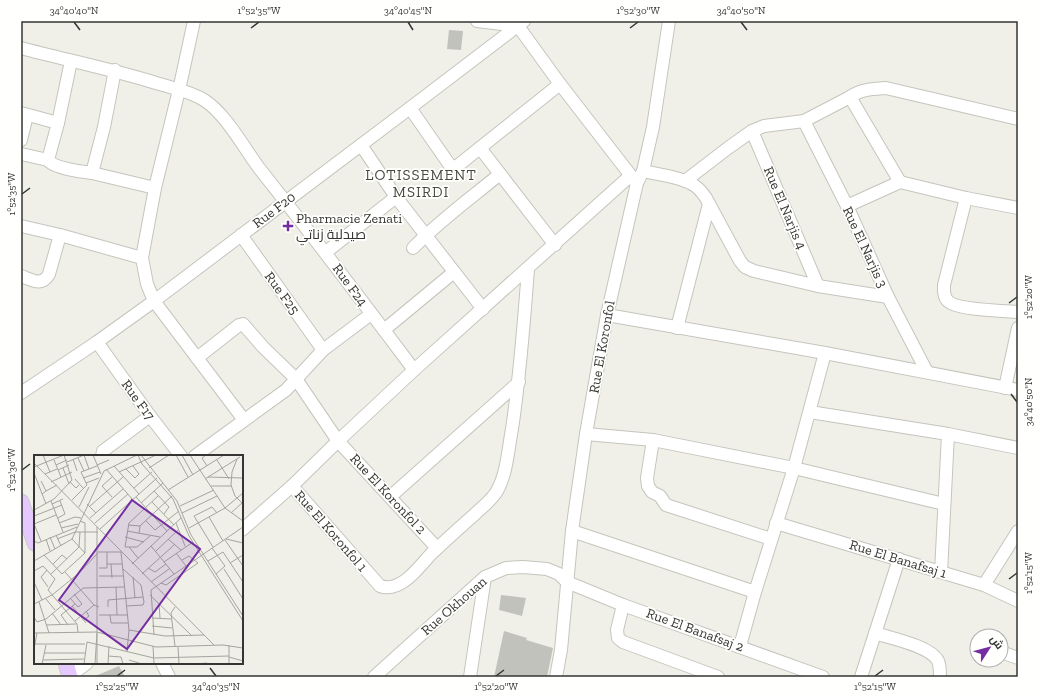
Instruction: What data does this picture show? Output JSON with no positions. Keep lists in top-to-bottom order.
{
  "streets": {
    "street": [
      "Rue El Narjis 4",
      "Rue F20",
      "Rue El Narjis 3",
      "Rue F24",
      "Rue F25",
      "Rue El Koronfol",
      "Rue F17",
      "Rue El Koronfol 2",
      "Rue El Koronfol 1",
      "Rue El Banafsaj 1",
      "Rue Okhouan",
      "Rue El Banafsaj 2"
    ]
  },
  "crossings": [
    ["Rue F20", "Rue F24"],
    ["Rue F20", "Rue F25"],
    ["Rue F20", "Rue F17"],
    ["Rue El Koronfol", "Rue Okhouan"],
    ["Rue El Koronfol", "Rue El Banafsaj 2"],
    ["Rue El Koronfol 2", "Rue El Koronfol 1"],
    ["Rue Okhouan", "Rue El Banafsaj 2"]
  ],
  "districts": ["LOTISSEMENT MSIRDI"],
  "places": {
    "health": ["Pharmacie Zenati صيدلية زناتي"]
  },
  "north": "top right",
  "coordinates": [
    "34°40'40\"N",
    "1°52'35\"W",
    "34°40'45\"N",
    "1°52'30\"W",
    "34°40'50\"N",
    "1°52'20\"W",
    "1°52'15\"W",
    "1°52'25\"W",
    "34°40'35\"N"
  ]
}
